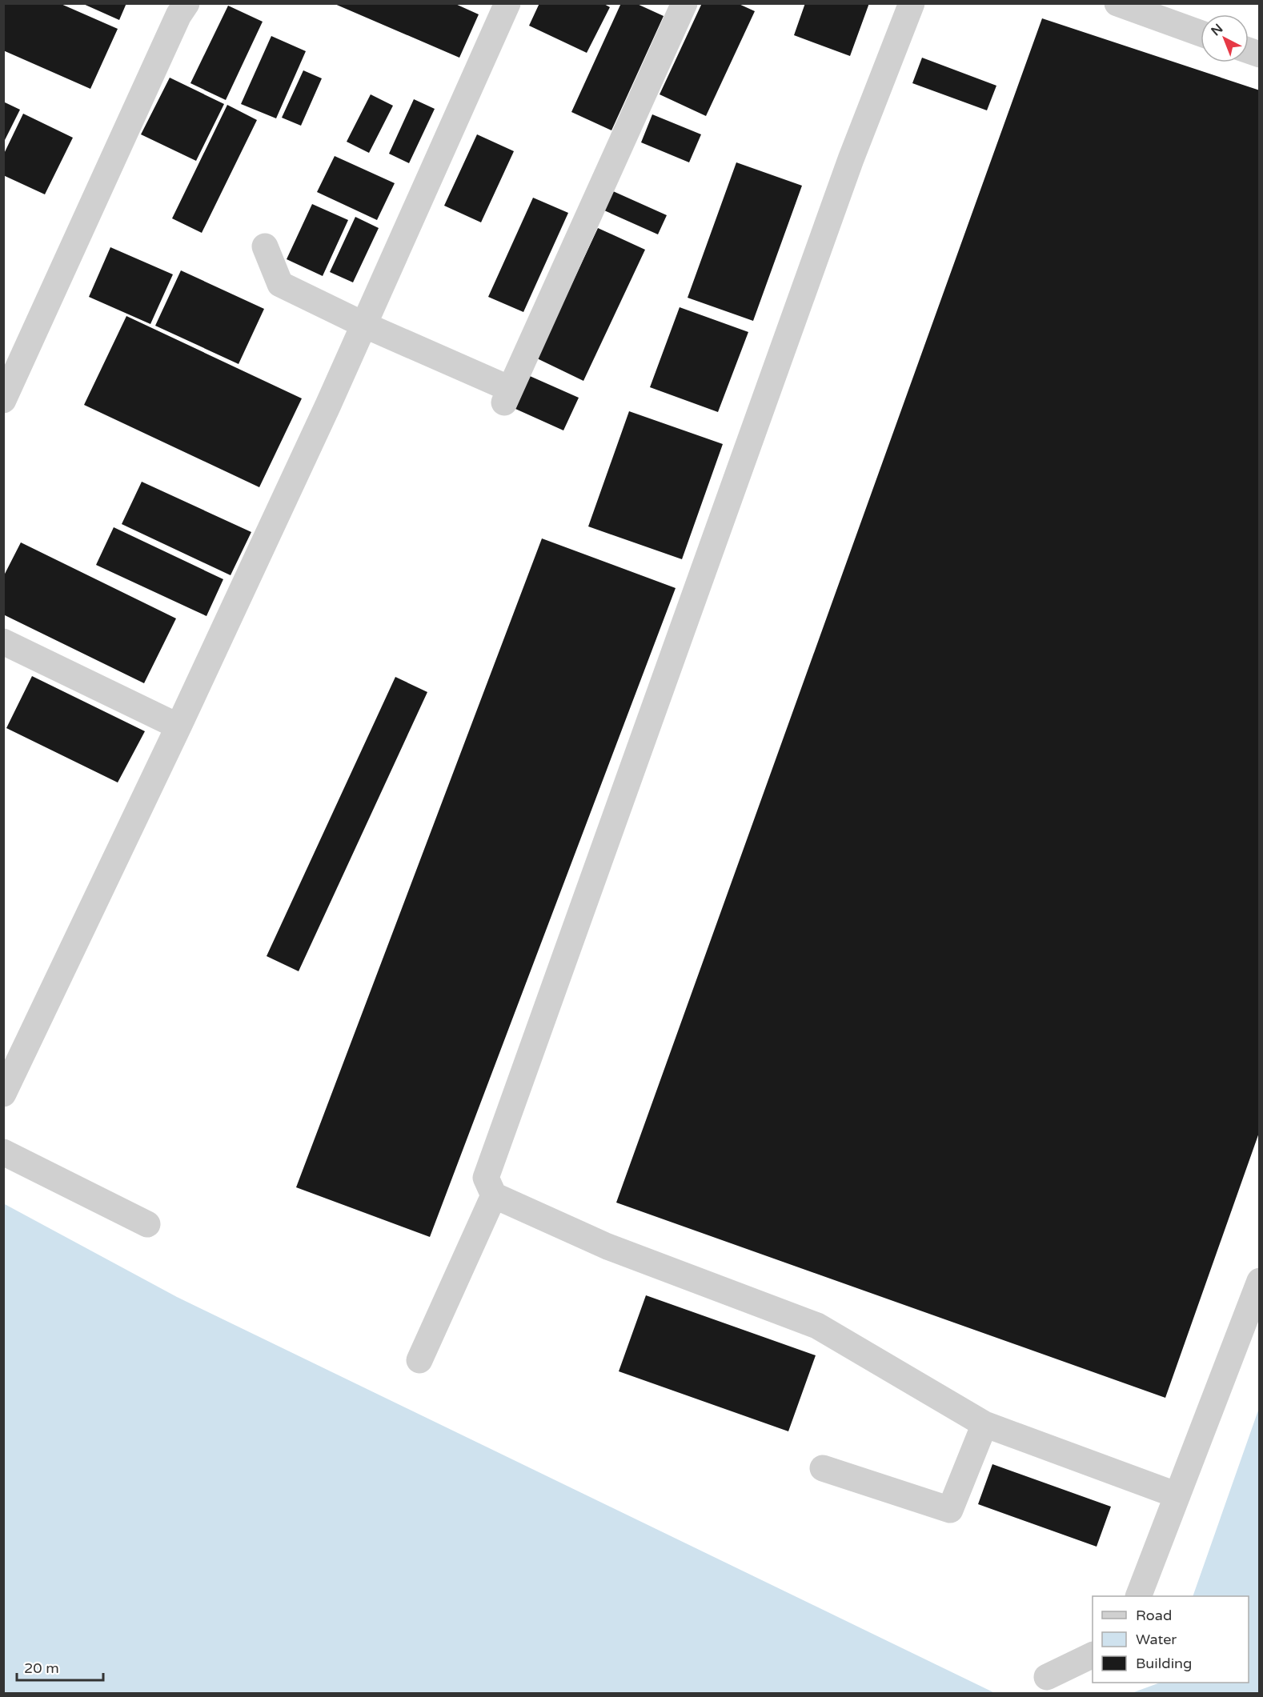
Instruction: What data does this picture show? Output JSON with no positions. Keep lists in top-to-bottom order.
{
  "legend": ["Road", "Water", "Building"],
  "scale_bar": "20 m",
  "north": "top left"
}
